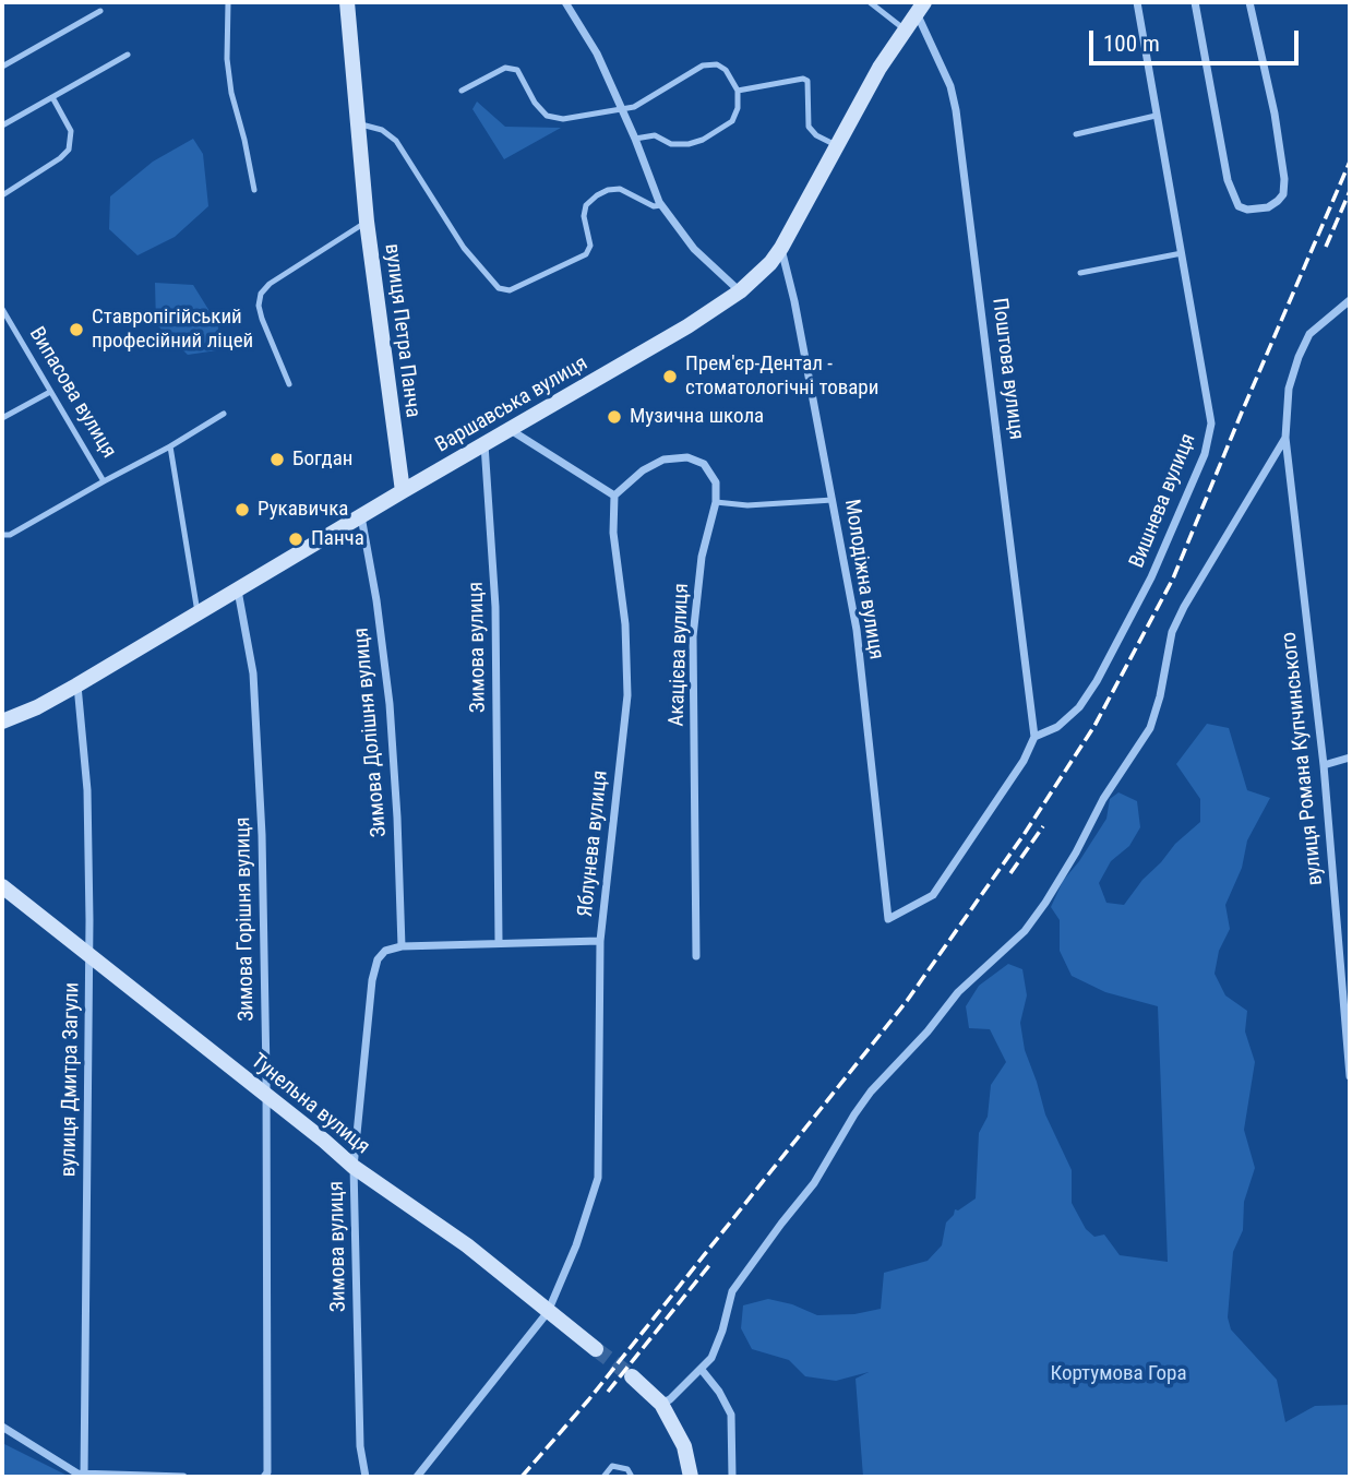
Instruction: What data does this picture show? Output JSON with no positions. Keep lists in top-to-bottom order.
{
  "streets": {
    "street": [
      "вулиця Петра Панча",
      "Поштова вулиця",
      "Варшавська вулиця",
      "Вишнева вулиця",
      "Молодіжна вулиця",
      "Зимова вулиця",
      "Акацієва вулиця",
      "Зимова Долішня вулиця",
      "вулиця Романа Купчинського",
      "Яблунева вулиця",
      "Зимова Горішня вулиця",
      "вулиця Дмитра Загули",
      "Тунельна вулиця"
    ],
    "lane": ["Випасова вулиця"]
  },
  "crossings": [
    ["вулиця Петра Панча", "Варшавська вулиця"],
    ["Поштова вулиця", "Варшавська вулиця"],
    ["Поштова вулиця", "Вишнева вулиця"],
    ["Поштова вулиця", "Молодіжна вулиця"],
    ["Варшавська вулиця", "Молодіжна вулиця"],
    ["Варшавська вулиця", "Зимова вулиця"],
    ["Варшавська вулиця", "Зимова Долішня вулиця"],
    ["Варшавська вулиця", "Зимова Горішня вулиця"],
    ["Варшавська вулиця", "вулиця Дмитра Загули"],
    ["Вишнева вулиця", "Молодіжна вулиця"],
    ["Зимова вулиця", "Зимова Долішня вулиця"],
    ["Зимова вулиця", "Тунельна вулиця"],
    ["Акацієва вулиця", "Яблунева вулиця"],
    ["Яблунева вулиця", "Тунельна вулиця"],
    ["Зимова Горішня вулиця", "Тунельна вулиця"],
    ["вулиця Дмитра Загули", "Тунельна вулиця"]
  ],
  "parks": ["Кортумова Гора"],
  "places": [
    "Ставропігійський професійний ліцей",
    "Прем'єр-Дентал - стоматологічні товари",
    "Музична школа",
    "Богдан",
    "Рукавичка",
    "Панча"
  ],
  "scale_bar": "100 m"
}
